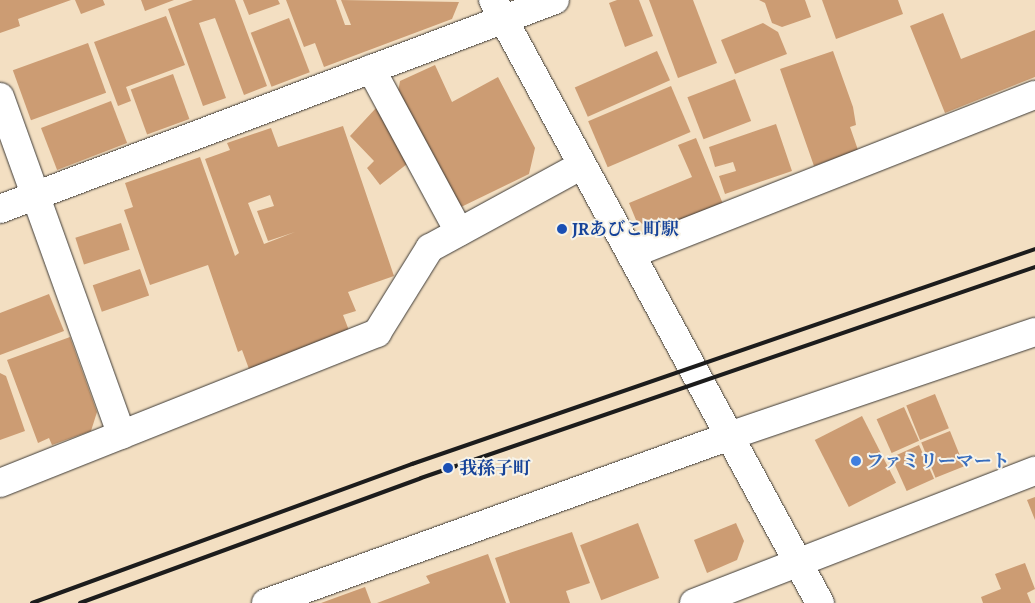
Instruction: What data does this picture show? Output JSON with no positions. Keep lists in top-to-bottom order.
{
  "places": ["JRあびこ町駅", "ファミリーマート", "我孫子町"]
}
